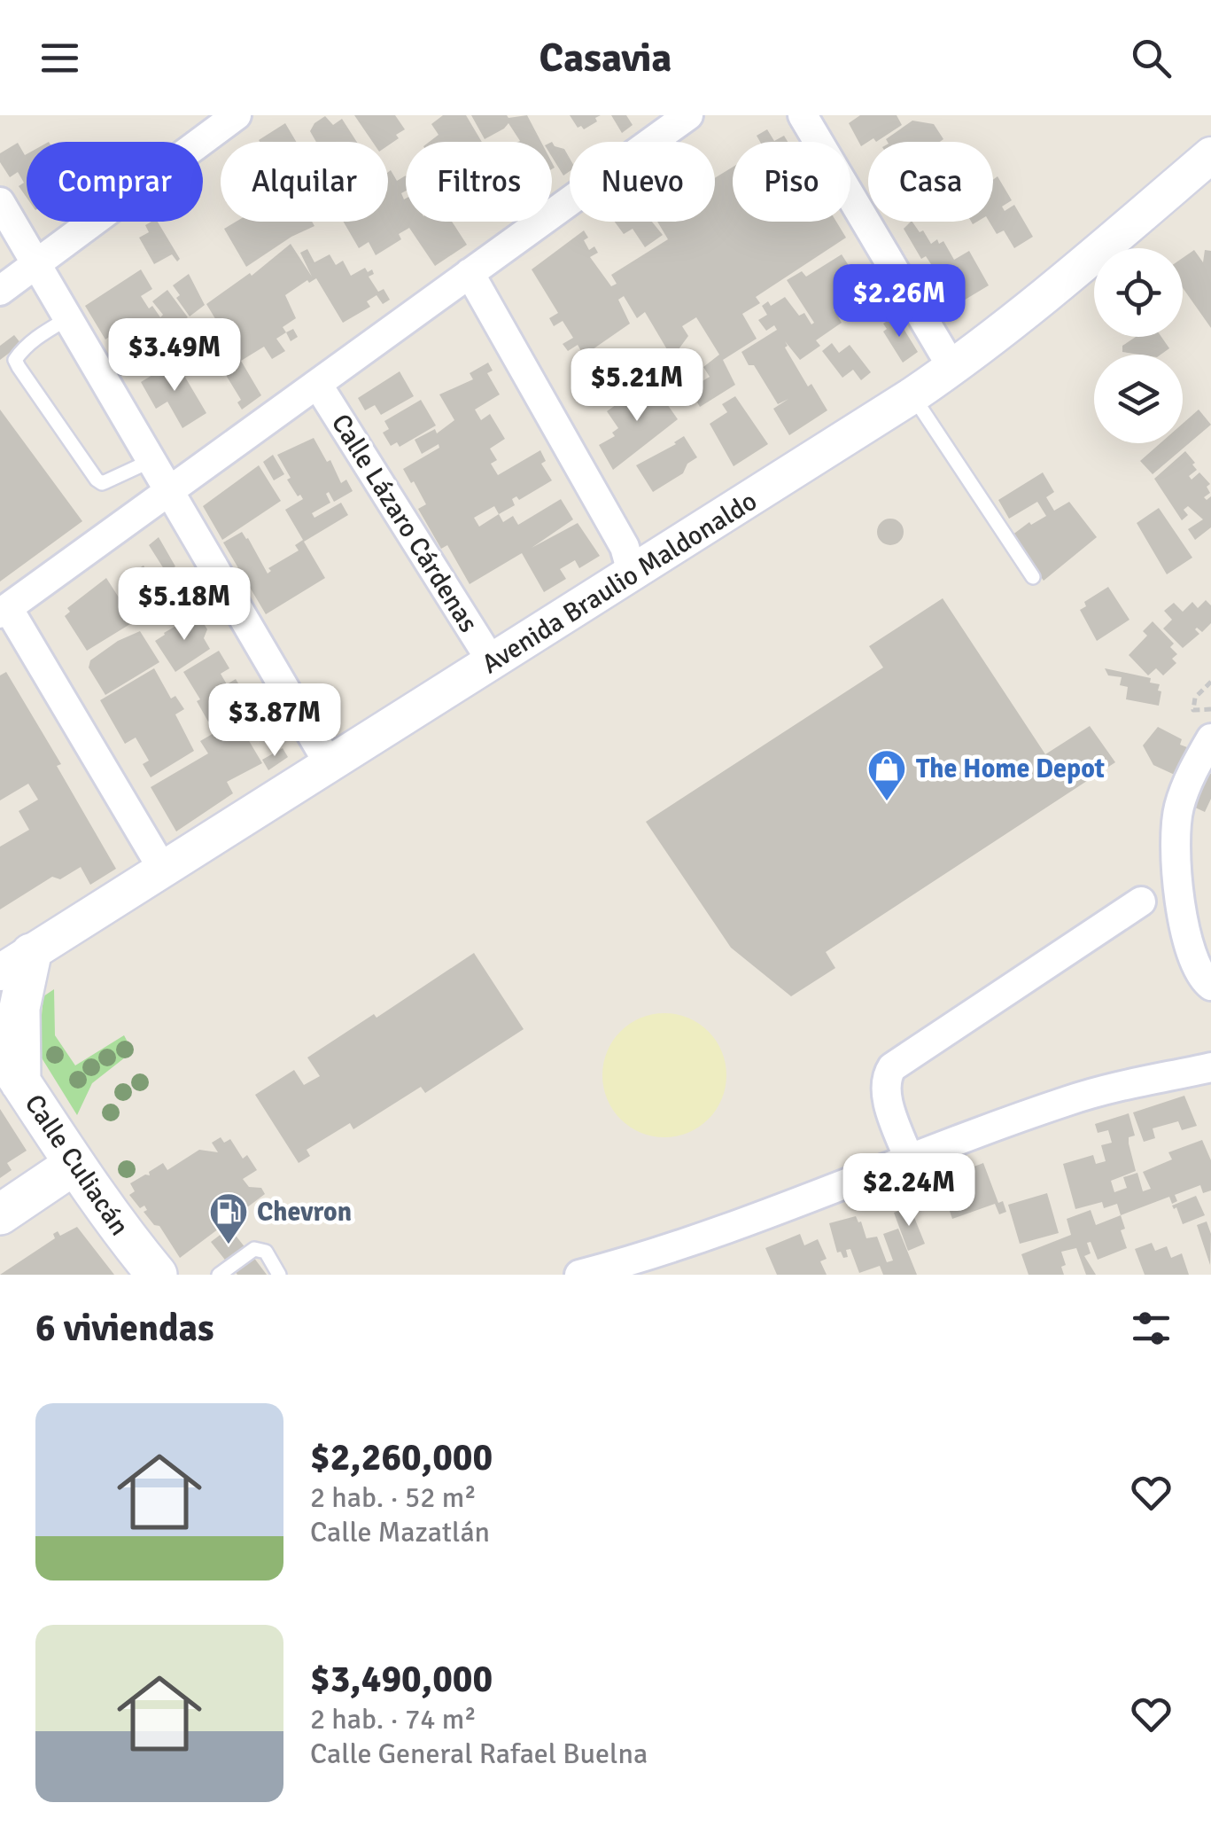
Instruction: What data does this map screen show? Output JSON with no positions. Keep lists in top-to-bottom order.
{
  "streets": {
    "main road": ["Calle Culiacán"],
    "street": ["Calle Lázaro Cárdenas", "Avenida Braulio Maldonaldo"]
  },
  "crossings": [
    ["Calle Lázaro Cárdenas", "Avenida Braulio Maldonaldo"]
  ],
  "places": {
    "shop": ["The Home Depot"],
    "fuel station": ["Chevron"]
  },
  "page": {
    "header": "Casavia",
    "chip": [
      "Comprar",
      "Alquilar",
      "Filtros",
      "Nuevo",
      "Piso",
      "Casa"
    ],
    "price": [
      "$2.26M",
      "$3.49M",
      "$5.21M",
      "$5.18M",
      "$3.87M",
      "$2.24M"
    ],
    "heading": "6 viviendas",
    "list": [
      {
        "name": "$2,260,000",
        "note": "2 hab. · 52 m² · Calle Mazatlán"
      },
      {
        "name": "$3,490,000",
        "note": "2 hab. · 74 m² · Calle General Rafael Buelna"
      }
    ]
  }
}
